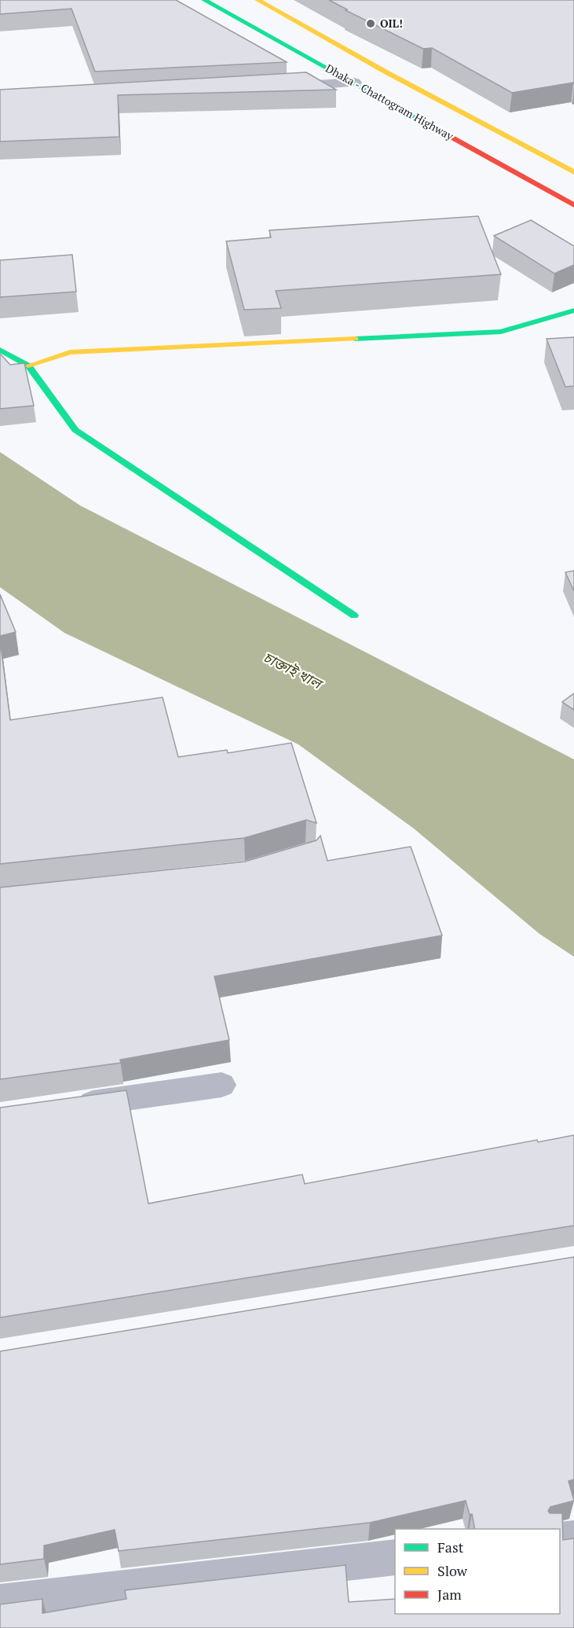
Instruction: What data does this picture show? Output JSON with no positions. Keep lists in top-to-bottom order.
{
  "streets": {
    "main road": ["Dhaka - Chattogram Highway"]
  },
  "water": ["চাক্তাই খাল"],
  "places": ["OIL!"],
  "legend": ["Fast", "Slow", "Jam"]
}
